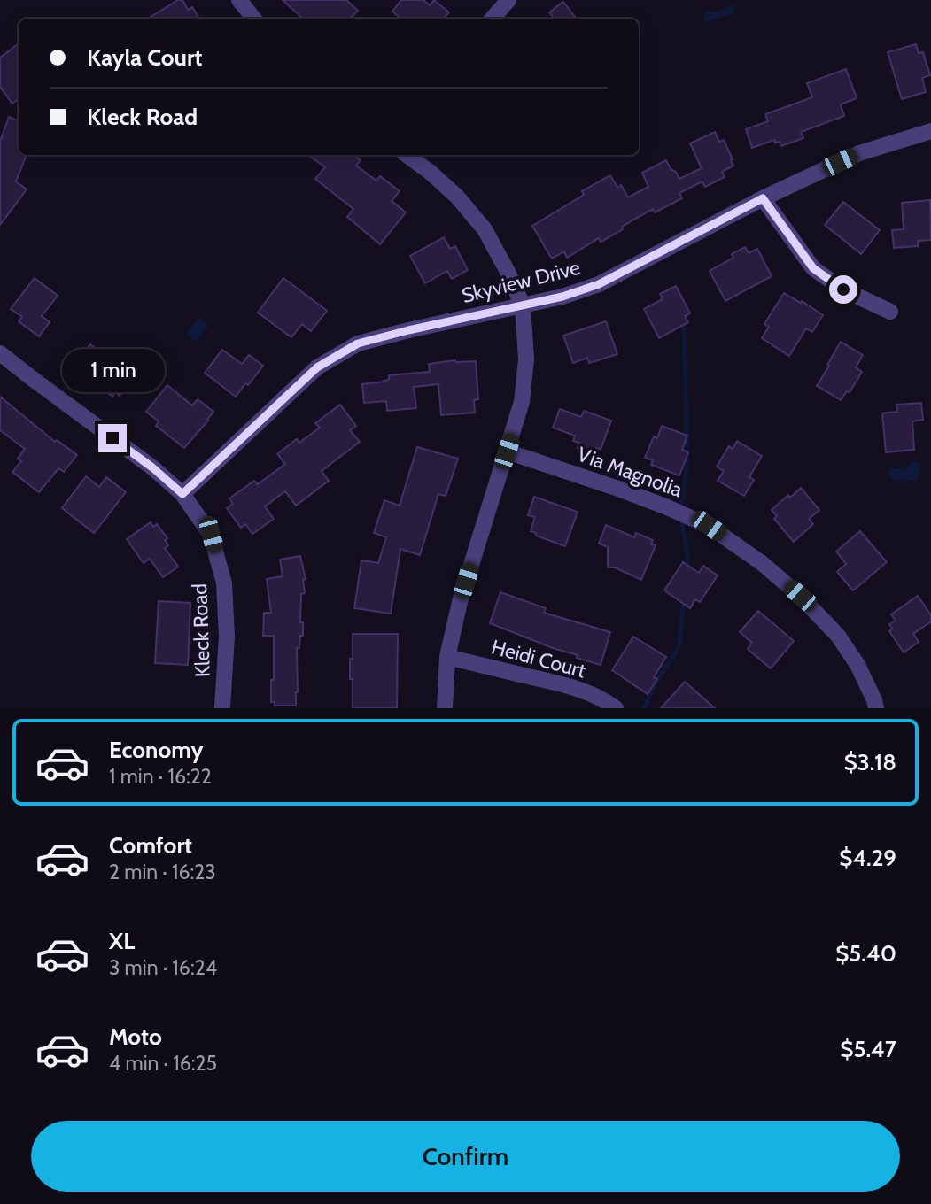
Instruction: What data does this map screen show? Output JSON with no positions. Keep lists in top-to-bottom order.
{
  "streets": {
    "street": [
      "Skyview Drive",
      "Via Magnolia",
      "Kleck Road",
      "Heidi Court"
    ]
  },
  "crossings": [
    ["Skyview Drive", "Kleck Road"]
  ],
  "page": {
    "banner": ["Kayla Court", "Kleck Road"],
    "bubble": "1 min",
    "list": [
      {
        "name": "Economy",
        "note": "1 min · 16:22",
        "value": "$3.18"
      },
      {
        "name": "Comfort",
        "note": "2 min · 16:23",
        "value": "$4.29"
      },
      {
        "name": "XL",
        "note": "3 min · 16:24",
        "value": "$5.40"
      },
      {
        "name": "Moto",
        "note": "4 min · 16:25",
        "value": "$5.47"
      }
    ],
    "buttons": "Confirm"
  }
}
